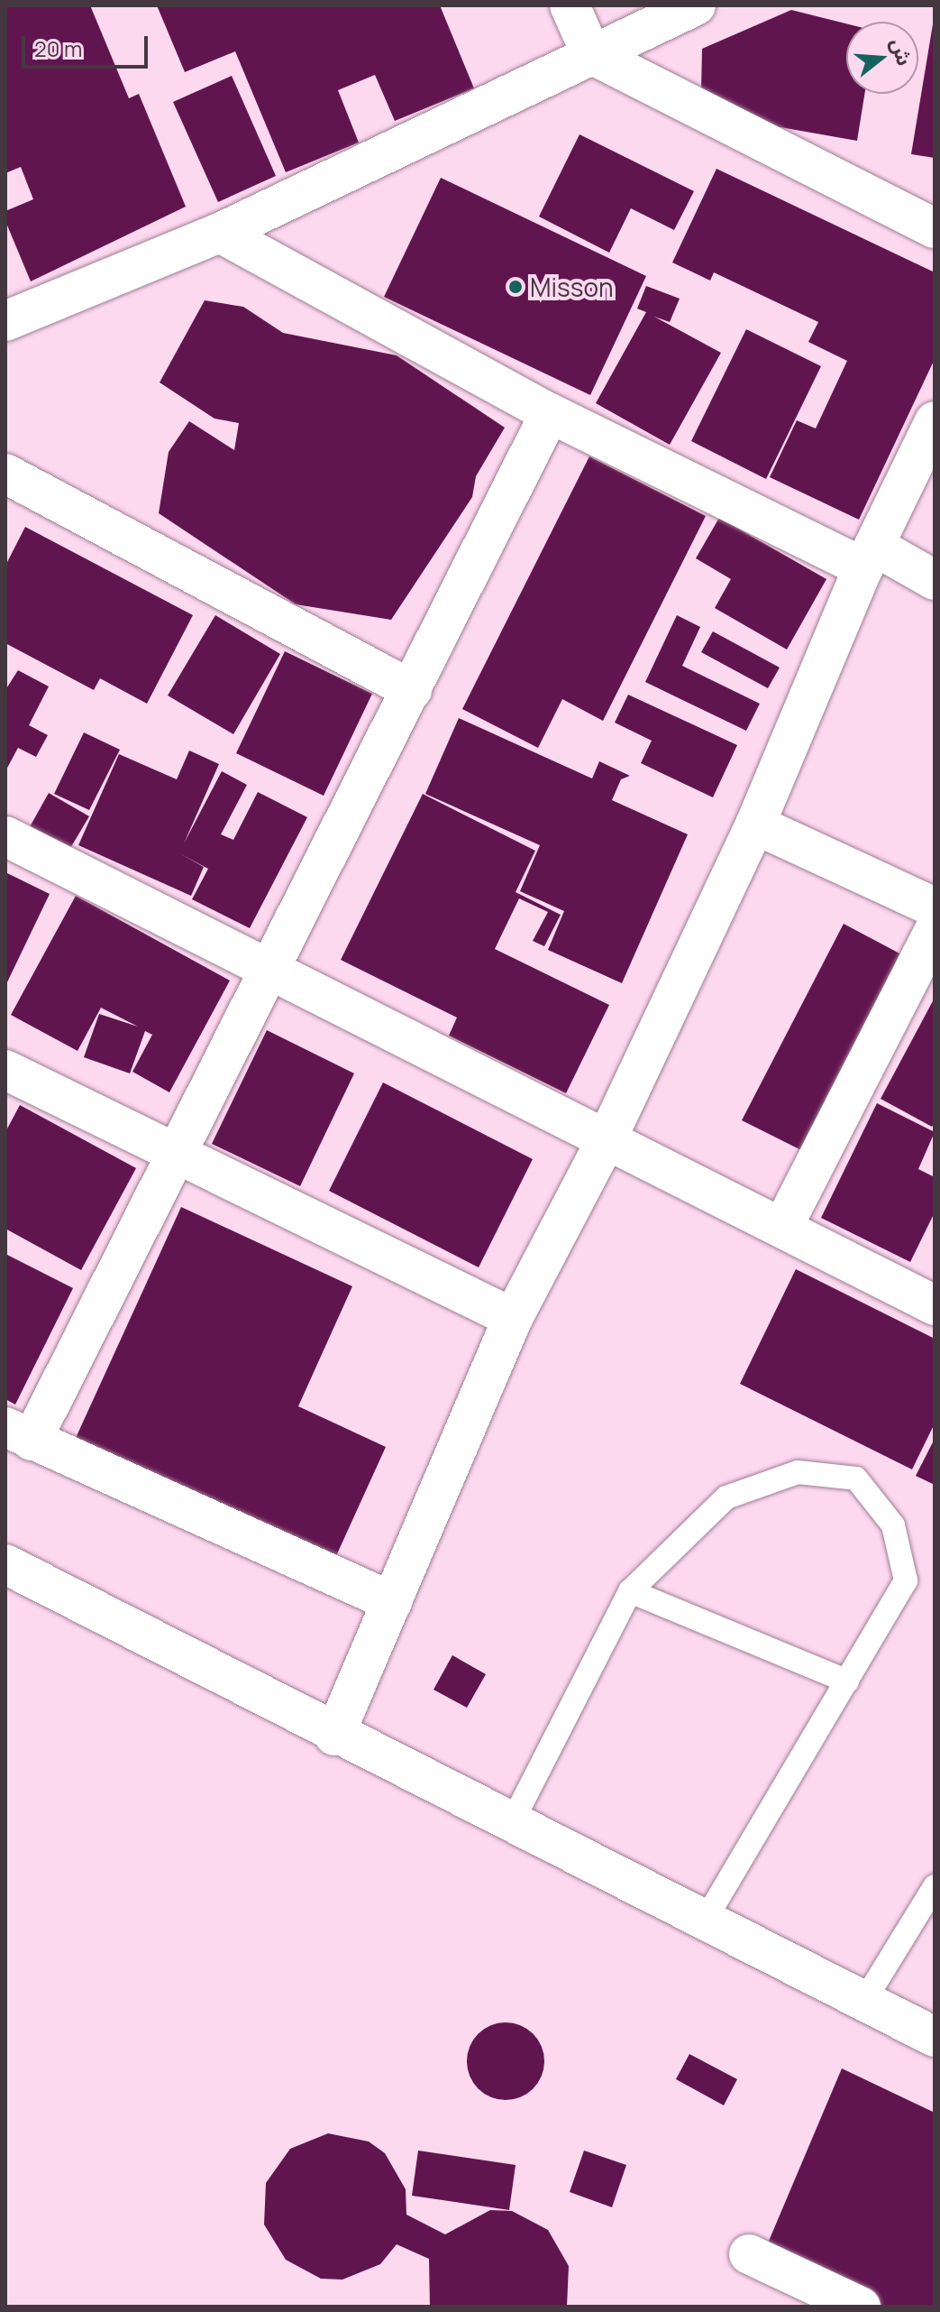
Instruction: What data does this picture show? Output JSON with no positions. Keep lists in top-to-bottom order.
{
  "places": ["Misson"],
  "scale_bar": "20 m",
  "north": "right"
}
